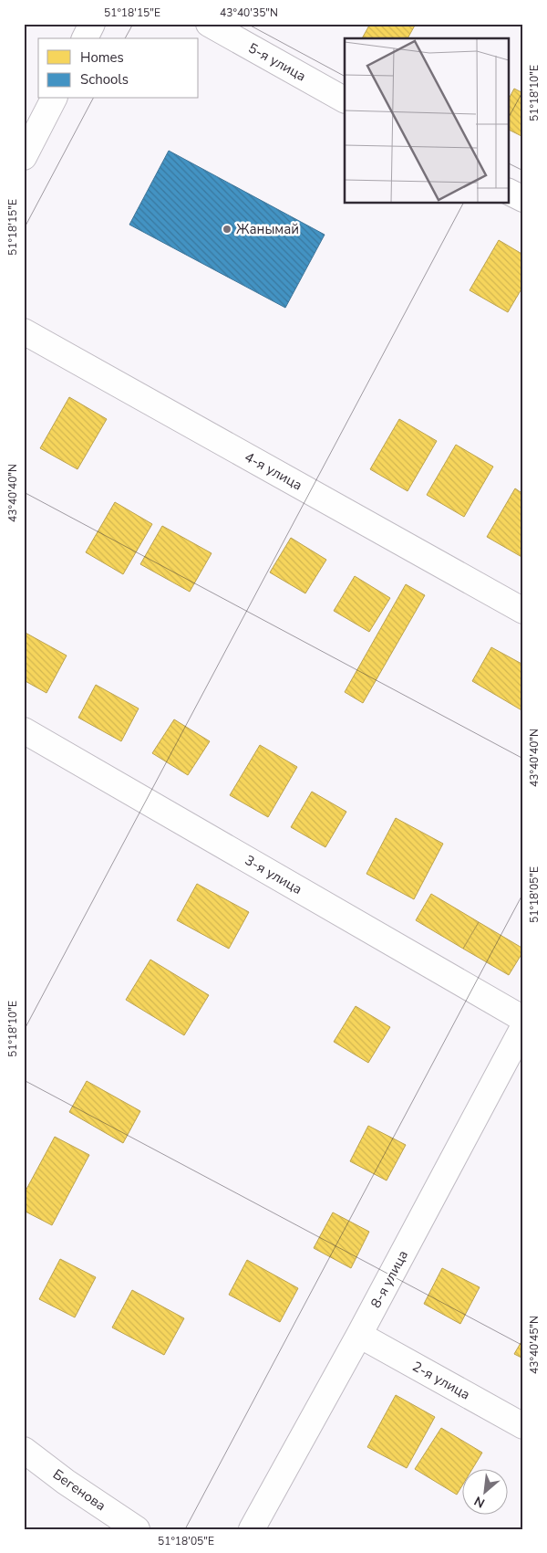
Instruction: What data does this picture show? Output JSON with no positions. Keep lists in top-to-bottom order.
{
  "streets": {
    "street": [
      "5-я улица",
      "4-я улица",
      "3-я улица",
      "8-я улица",
      "2-я улица",
      "Бегенова"
    ]
  },
  "crossings": [
    ["8-я улица", "2-я улица"]
  ],
  "places": ["Жанымай"],
  "legend": ["Homes", "Schools"],
  "north": "bottom left",
  "coordinates": [
    "51°18'15\"E",
    "43°40'35\"N",
    "51°18'10\"E",
    "43°40'40\"N",
    "51°18'05\"E",
    "43°40'45\"N"
  ]
}
